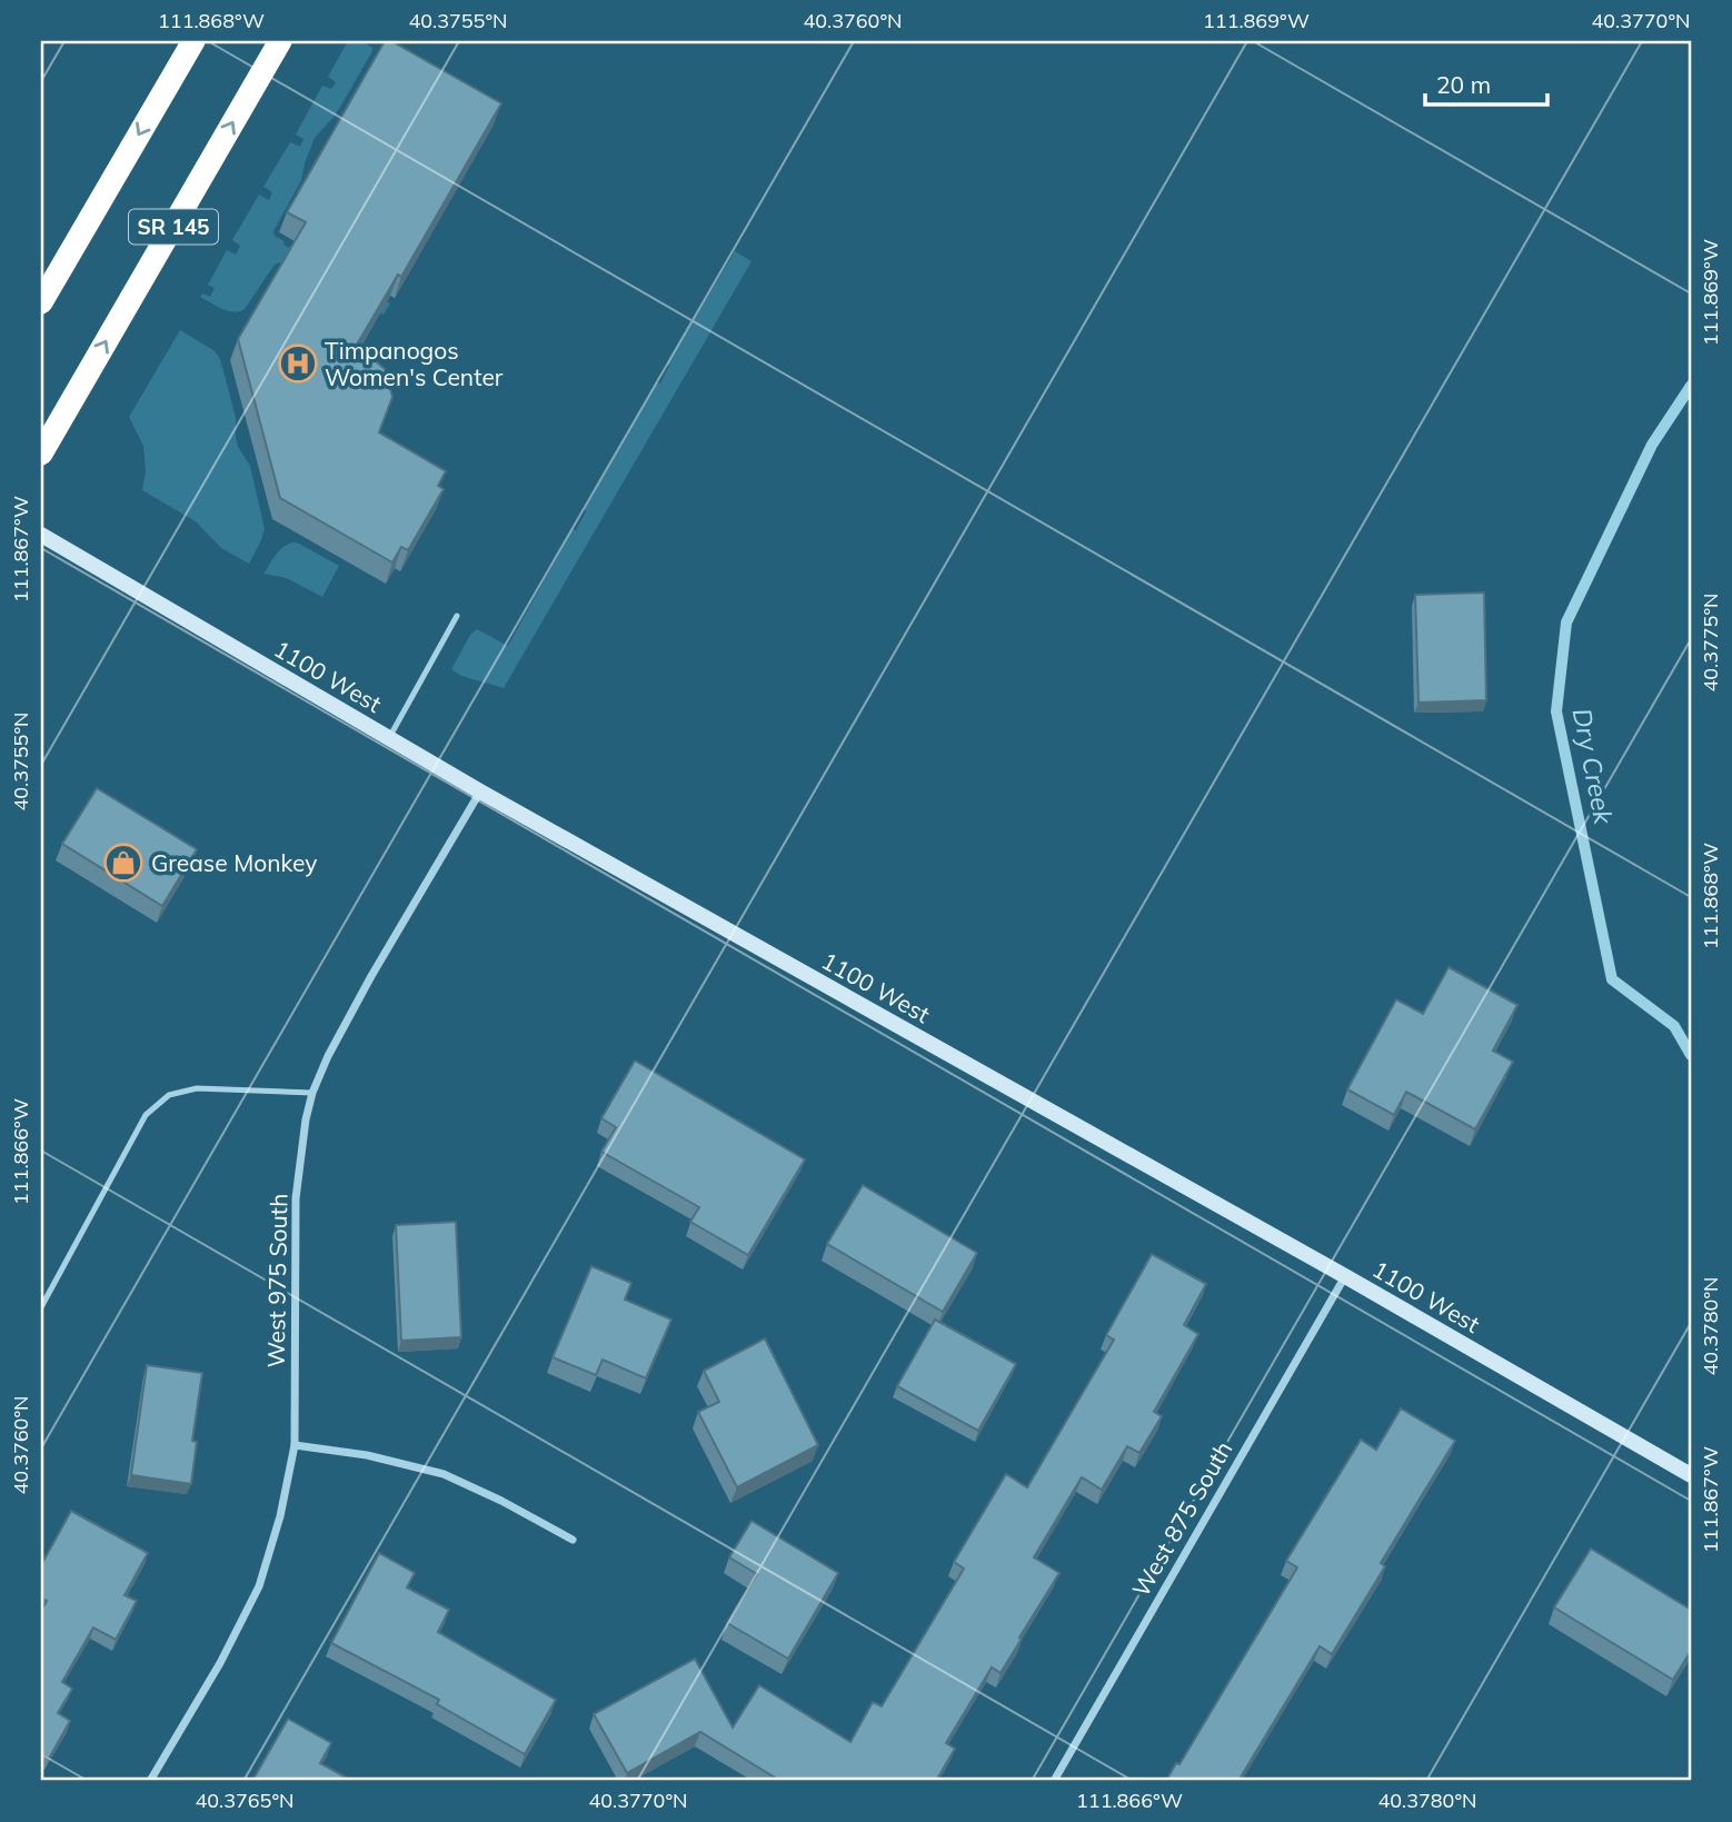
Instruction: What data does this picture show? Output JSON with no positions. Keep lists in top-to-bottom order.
{
  "streets": {
    "highway": ["SR 145"],
    "street": ["1100 West", "West 975 South", "West 875 South"]
  },
  "crossings": [
    ["1100 West", "West 975 South"],
    ["1100 West", "West 875 South"]
  ],
  "water": ["Dry Creek"],
  "places": {
    "hospital": ["Timpanogos Women's Center"],
    "shop": ["Grease Monkey"]
  },
  "scale_bar": "20 m",
  "coordinates": [
    "111.868°W",
    "40.3755°N",
    "40.3760°N",
    "111.869°W",
    "40.3770°N",
    "111.867°W",
    "40.3775°N",
    "111.866°W",
    "40.3780°N",
    "40.3765°N"
  ]
}
